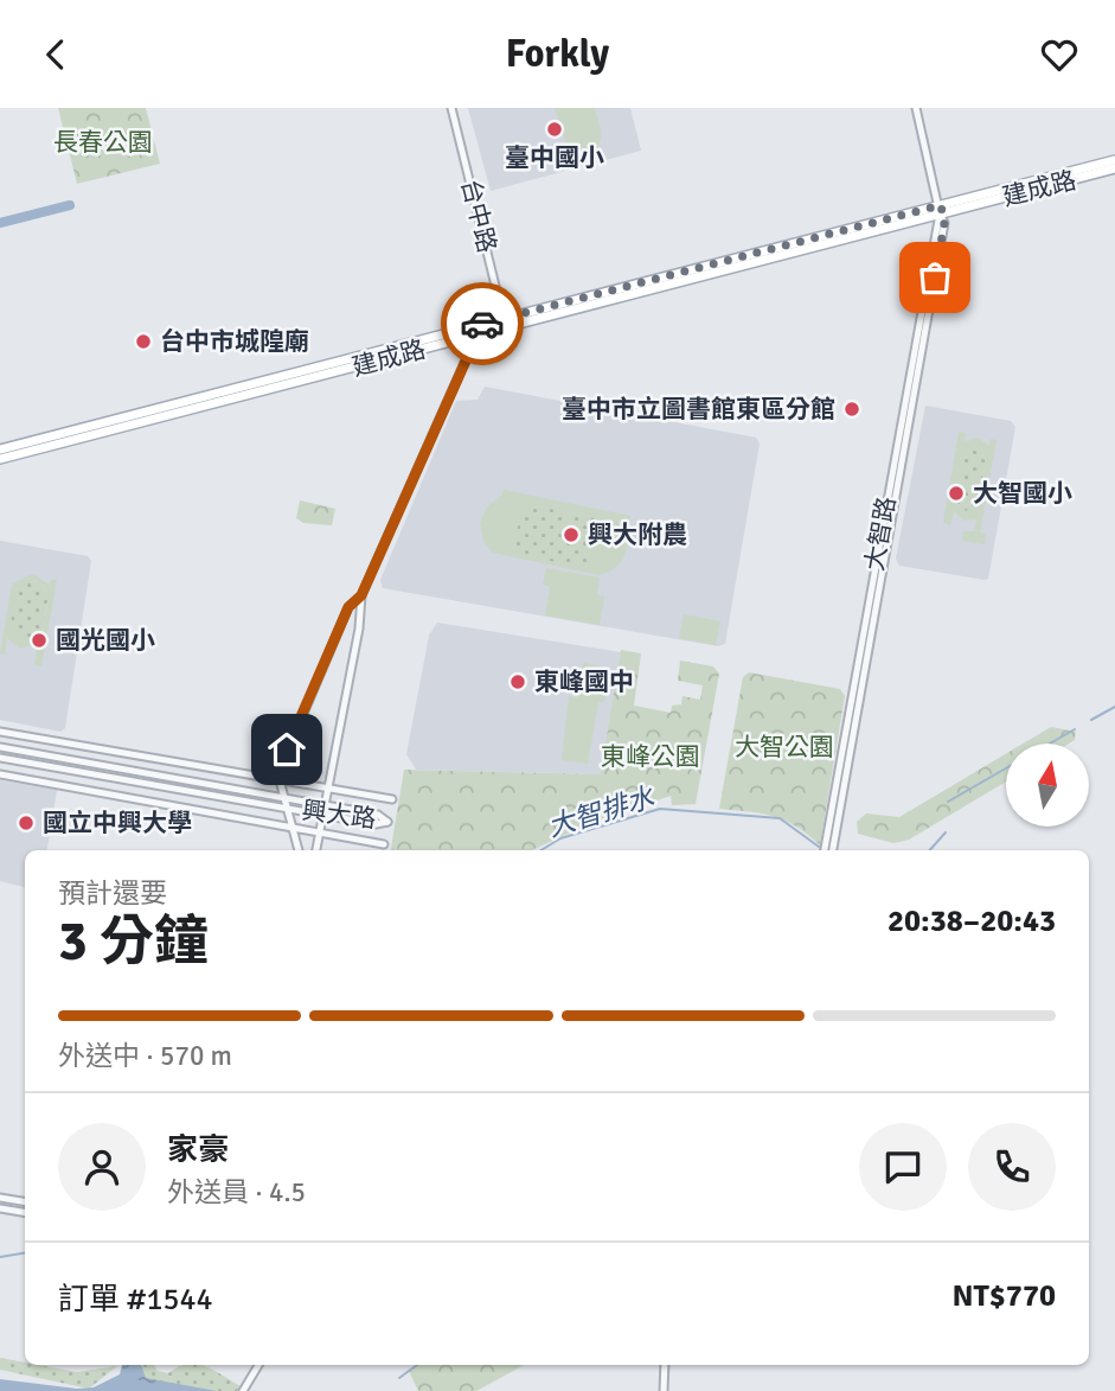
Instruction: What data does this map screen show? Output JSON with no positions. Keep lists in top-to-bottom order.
{
  "streets": {
    "main road": ["建成路"],
    "street": ["台中路", "大智路", "興大路"]
  },
  "crossings": [
    ["建成路", "台中路"],
    ["建成路", "大智路"],
    ["台中路", "興大路"]
  ],
  "water": ["大智排水"],
  "parks": ["長春公園", "大智公園", "東峰公園"],
  "places": [
    "臺中國小",
    "台中市城隍廟",
    "臺中市立圖書館東區分館",
    "大智國小",
    "興大附農",
    "國光國小",
    "東峰國中",
    "國立中興大學"
  ],
  "north": "top",
  "page": {
    "header": "Forkly",
    "heading": ["3 分鐘", "預計還要", "20:38–20:43"],
    "panel": [
      "家豪",
      "外送員 · 4.5",
      "訂單 #1544",
      "NT$770"
    ],
    "bar": "外送中 · 570 m"
  }
}
